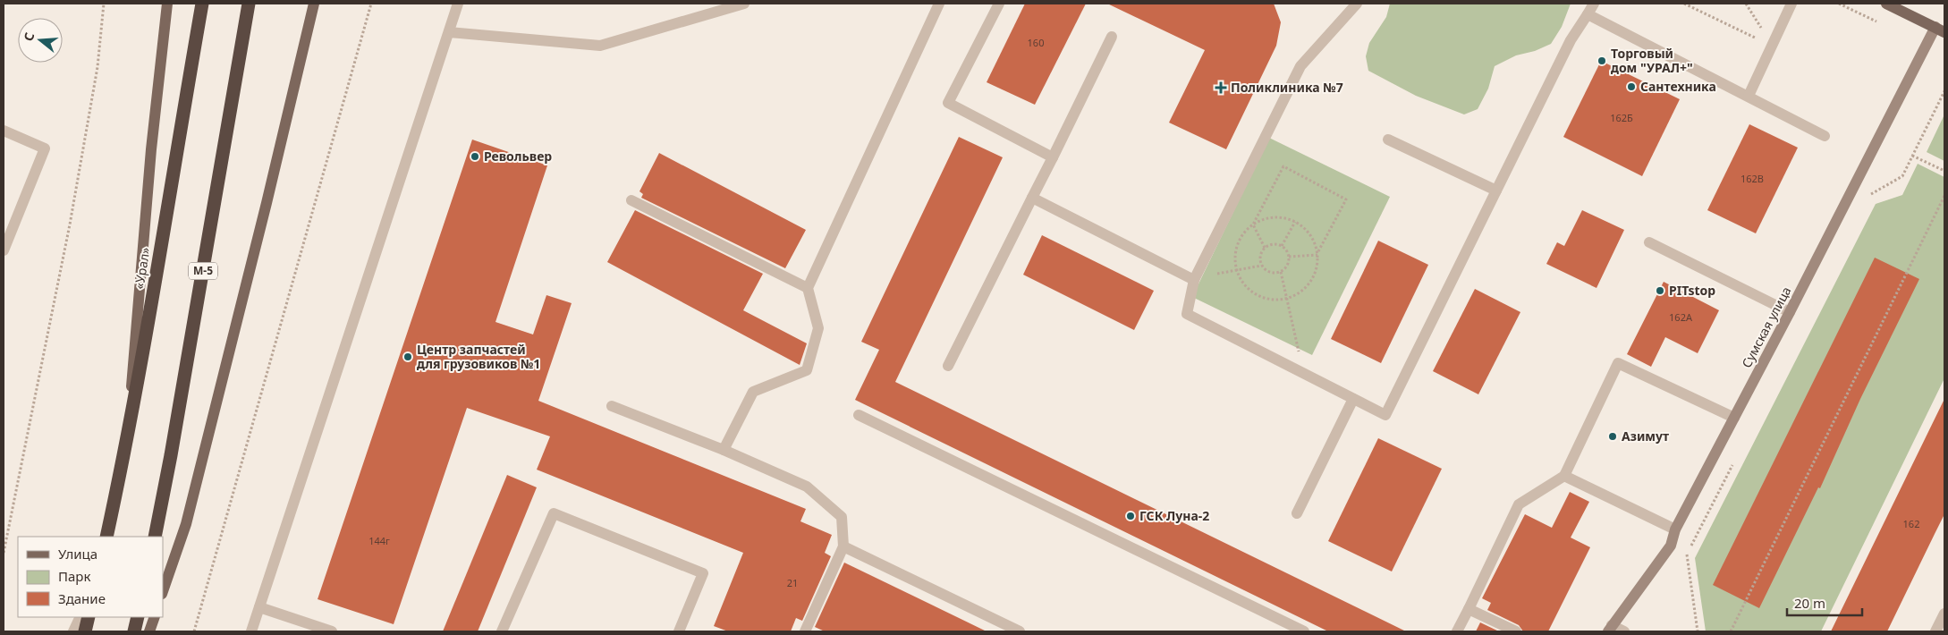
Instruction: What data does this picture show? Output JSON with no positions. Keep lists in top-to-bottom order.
{
  "streets": {
    "highway": ["«Урал»", "М-5"],
    "street": ["Сумская улица"]
  },
  "places": {
    "other": [
      "Торговый дом \"УРАЛ+\"",
      "Сантехника",
      "Револьвер",
      "PITstop",
      "Центр запчастей для грузовиков №1",
      "Азимут",
      "ГСК Луна-2"
    ],
    "health": ["Поликлиника №7"]
  },
  "house_numbers": [
    "160",
    "162Б",
    "162В",
    "162А",
    "162",
    "144г",
    "21"
  ],
  "legend": ["Улица", "Парк", "Здание"],
  "scale_bar": "20 m",
  "north": "left"
}
